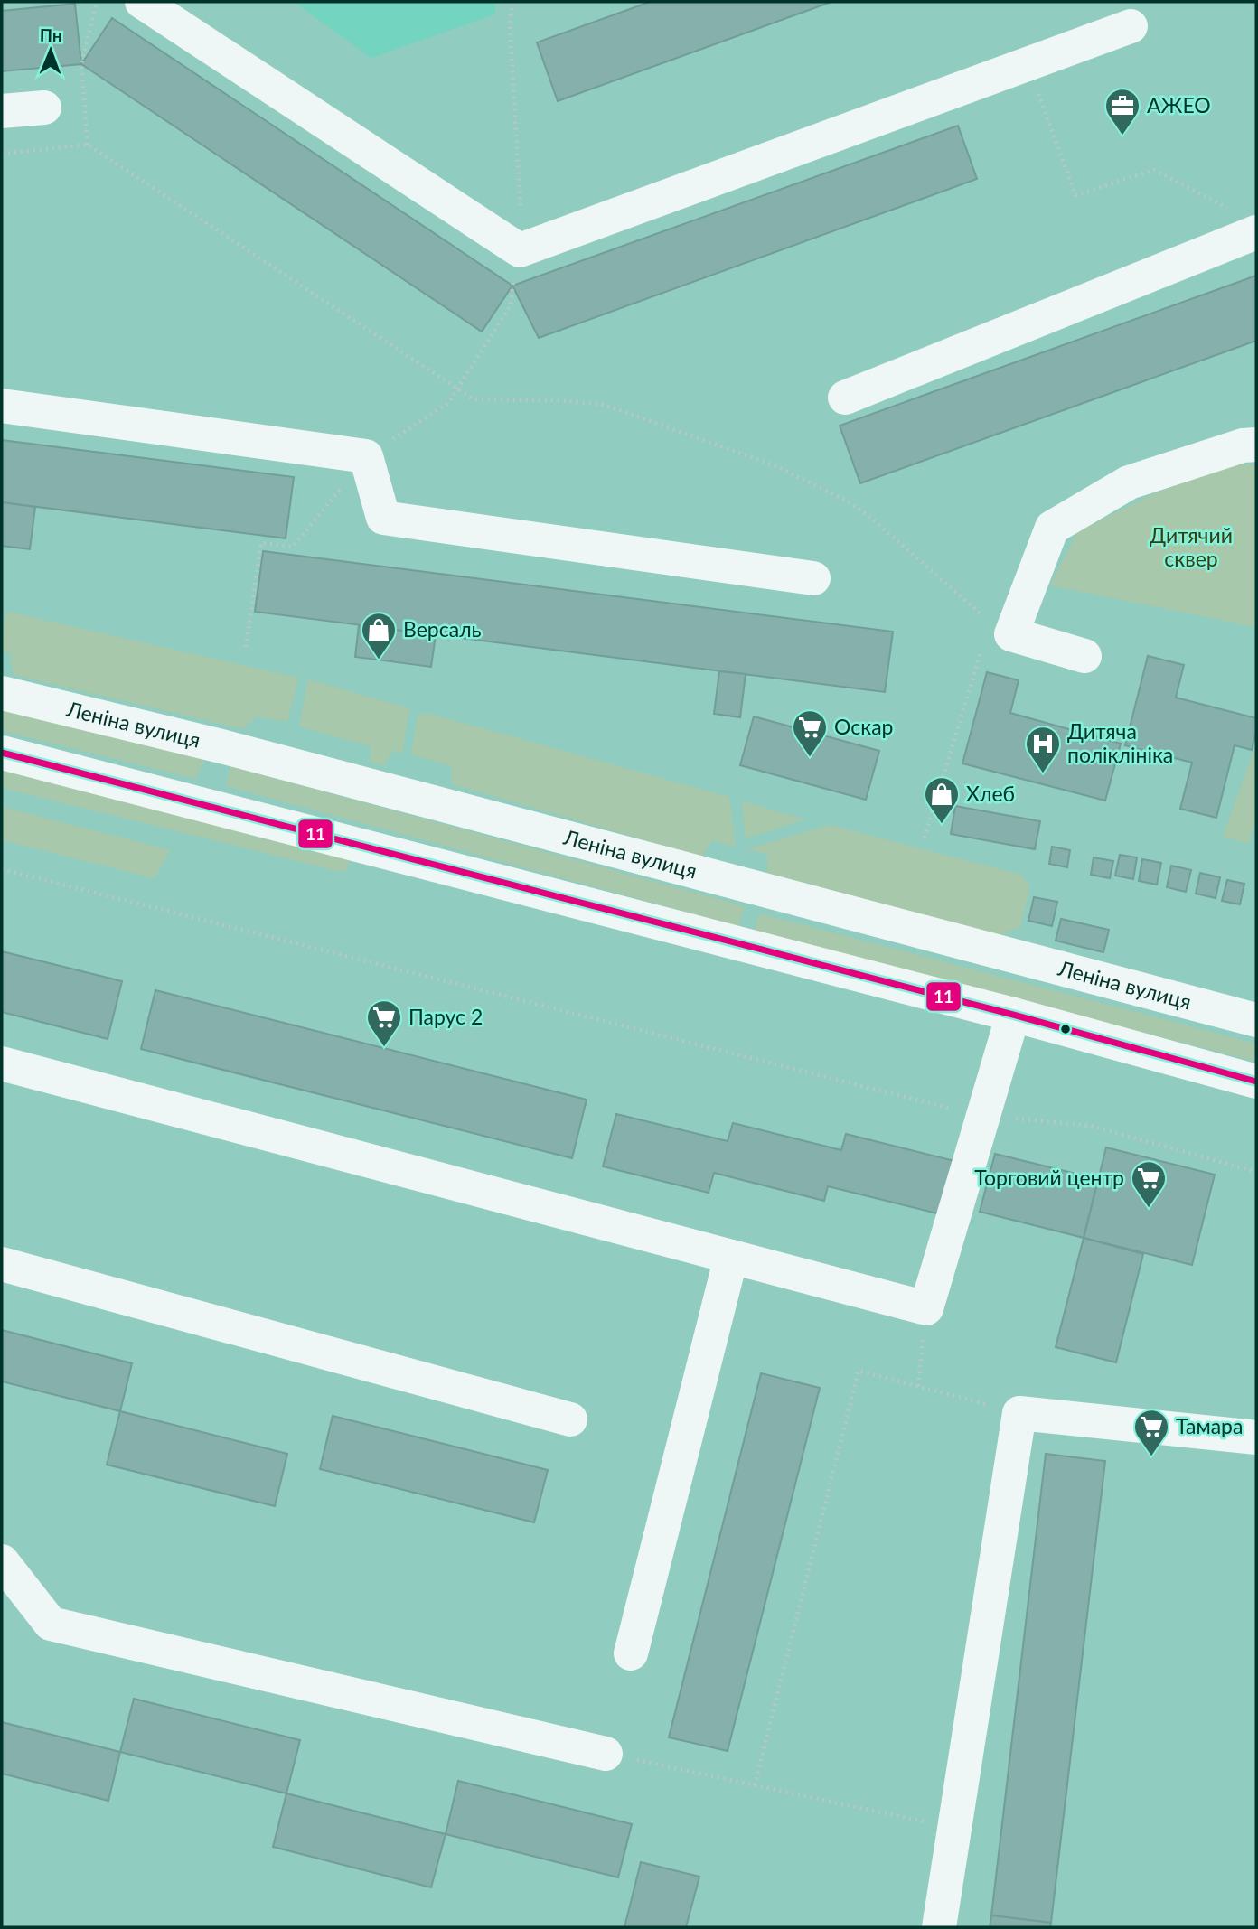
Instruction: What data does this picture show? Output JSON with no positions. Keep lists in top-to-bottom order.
{
  "streets": {
    "street": ["Леніна вулиця"]
  },
  "parks": ["Дитячий сквер"],
  "places": {
    "office": ["АЖЕО"],
    "shop": ["Версаль", "Хлеб"],
    "supermarket": [
      "Оскар",
      "Парус 2",
      "Торговий центр",
      "Тамара"
    ],
    "hospital": ["Дитяча поліклініка"]
  },
  "lines": ["transit line 11"],
  "north": "top"
}
